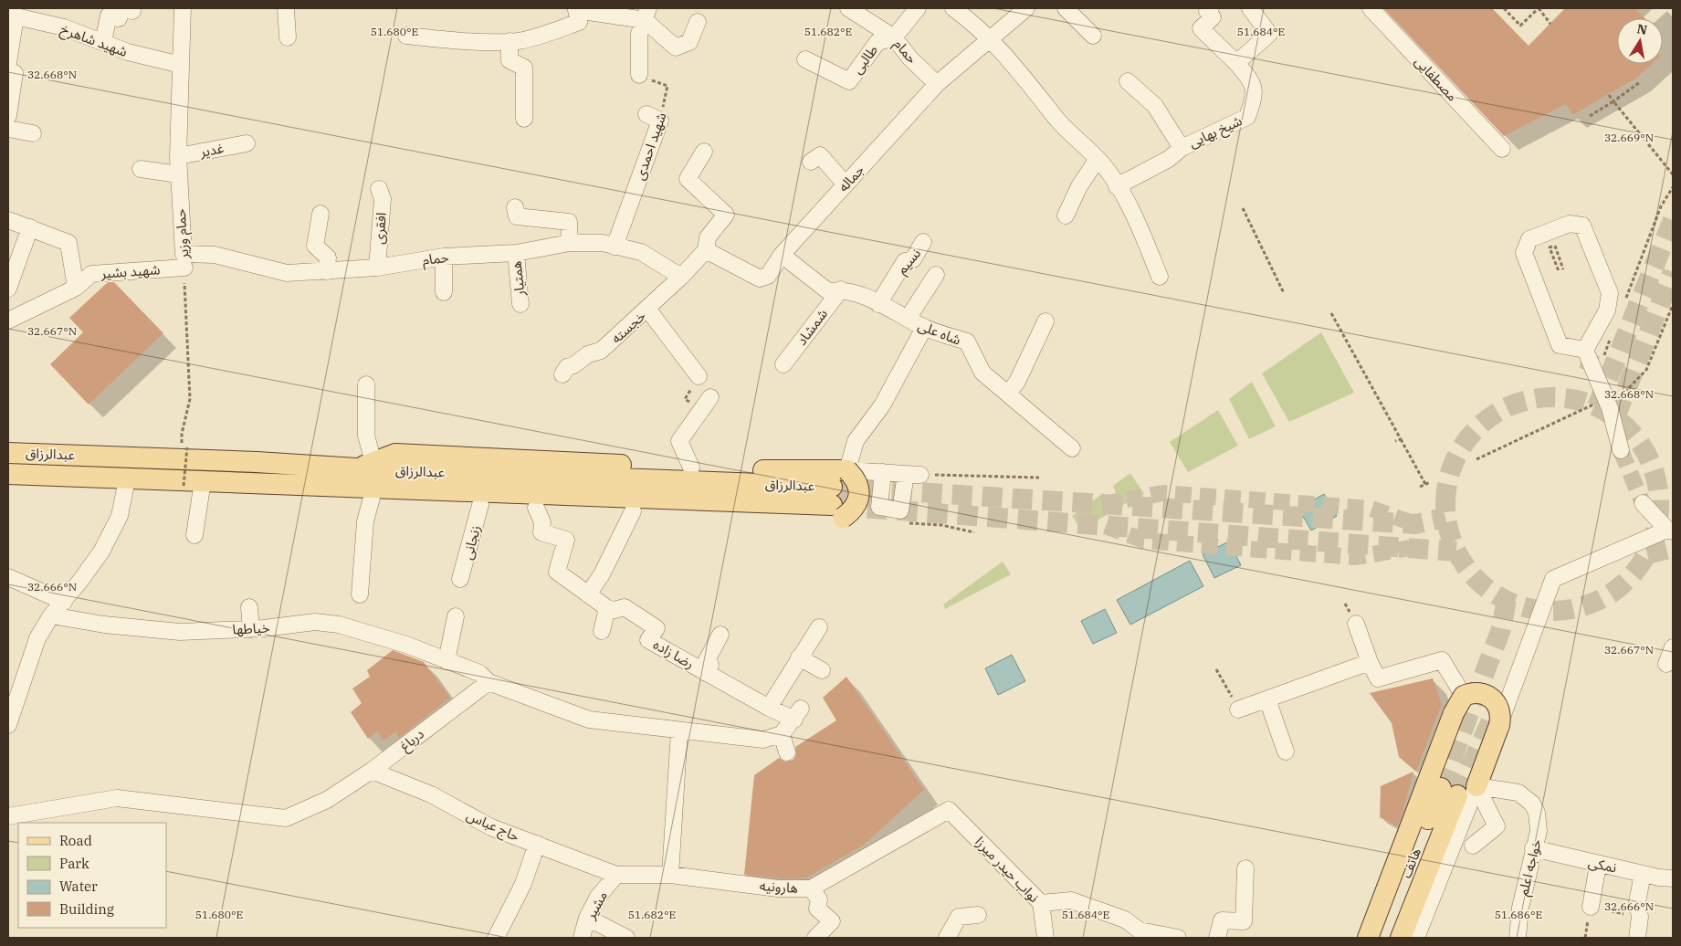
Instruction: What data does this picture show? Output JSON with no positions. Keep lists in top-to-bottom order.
{
  "streets": {
    "main road": ["عبدالرزاق", "هاتف"],
    "street": [
      "شهید شاهرخ",
      "حمام",
      "طالبی",
      "مصطفایی",
      "شیخ بهایی",
      "شهید احمدی",
      "غدیر",
      "جماله",
      "افقری",
      "حمام وزیر",
      "نسیم",
      "شهید بشیر",
      "همتیار",
      "خجسته",
      "شمشاد",
      "شاه علی",
      "زنجانی",
      "خیاطها",
      "رضا زاده",
      "درباغ",
      "حاج عباس",
      "نمکی",
      "خواجه اعلم",
      "نواب حیدر میرزا",
      "هارونیه",
      "مشیر"
    ]
  },
  "crossings": [
    ["شهید شاهرخ", "حمام وزیر"],
    ["حمام", "طالبی"],
    ["حمام", "شهید احمدی"],
    ["حمام", "جماله"],
    ["حمام", "افقری"],
    ["حمام", "حمام وزیر"],
    ["حمام", "شهید بشیر"],
    ["حمام", "همتیار"],
    ["غدیر", "حمام وزیر"],
    ["جماله", "شاه علی"],
    ["حمام وزیر", "شهید بشیر"],
    ["حمام وزیر", "عبدالرزاق"],
    ["نسیم", "شاه علی"],
    ["شمشاد", "شاه علی"],
    ["خیاطها", "درباغ"],
    ["درباغ", "حاج عباس"],
    ["حاج عباس", "هارونیه"],
    ["حاج عباس", "مشیر"],
    ["نمکی", "خواجه اعلم"],
    ["نواب حیدر میرزا", "هارونیه"],
    ["هارونیه", "مشیر"]
  ],
  "legend": [
    "Road",
    "Park",
    "Water",
    "Building"
  ],
  "north": "top",
  "coordinates": [
    "51.680°E",
    "51.682°E",
    "51.684°E",
    "32.668°N",
    "32.669°N",
    "32.667°N",
    "32.666°N",
    "51.686°E"
  ]
}
